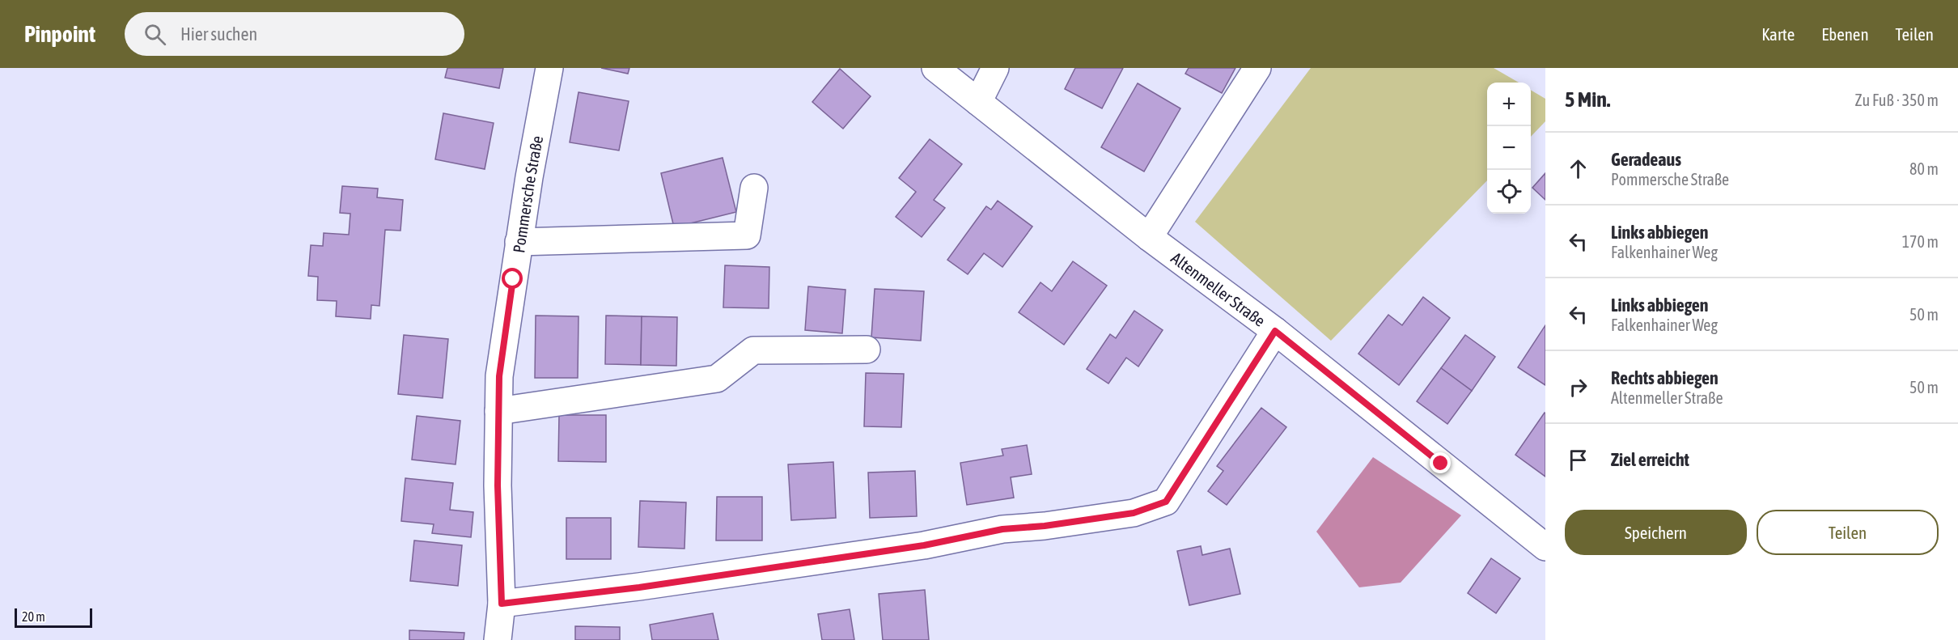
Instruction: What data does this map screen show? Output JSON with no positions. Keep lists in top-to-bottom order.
{
  "streets": {
    "street": ["Pommersche Straße", "Altenmeller Straße"]
  },
  "scale_bar": "20 m",
  "page": {
    "header": "Pinpoint",
    "search": "Hier suchen",
    "nav": ["Karte", "Ebenen", "Teilen"],
    "heading": ["5 Min.", "Zu Fuß · 350 m"],
    "map_buttons": ["+", "−"],
    "list": [
      ["Geradeaus", "Pommersche Straße", "80 m"],
      ["Links abbiegen", "Falkenhainer Weg", "170 m"],
      ["Links abbiegen", "Falkenhainer Weg", "50 m"],
      ["Rechts abbiegen", "Altenmeller Straße", "50 m"],
      "Ziel erreicht"
    ],
    "buttons": ["Speichern", "Teilen"],
    "scale": "20 m"
  }
}
